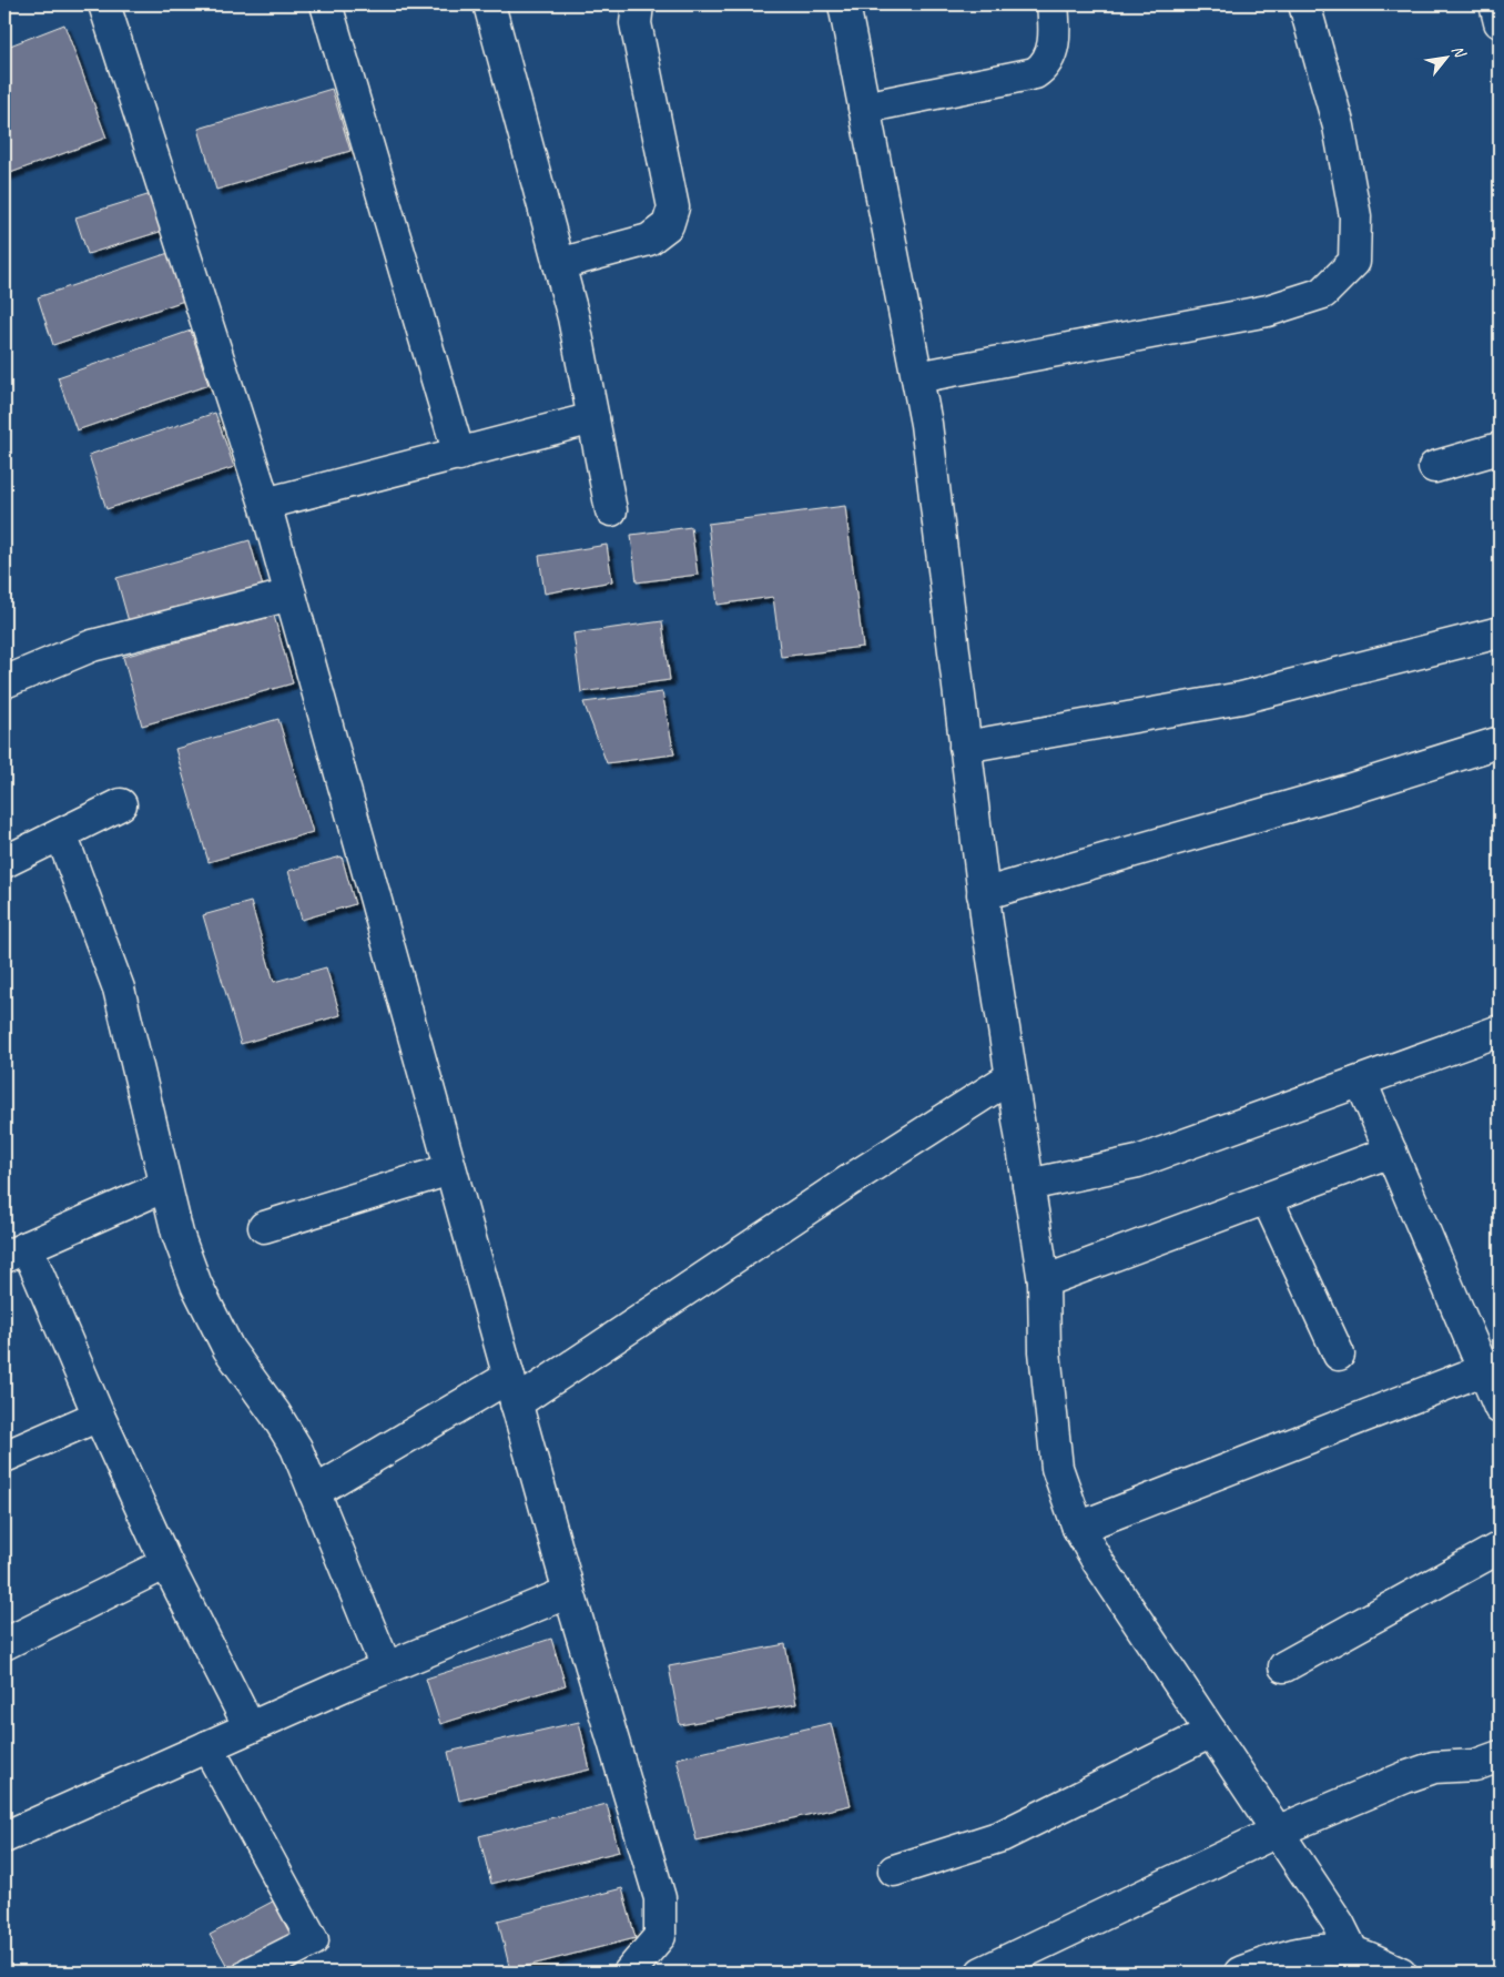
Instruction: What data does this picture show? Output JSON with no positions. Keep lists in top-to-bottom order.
{
  "north": "top right"
}
